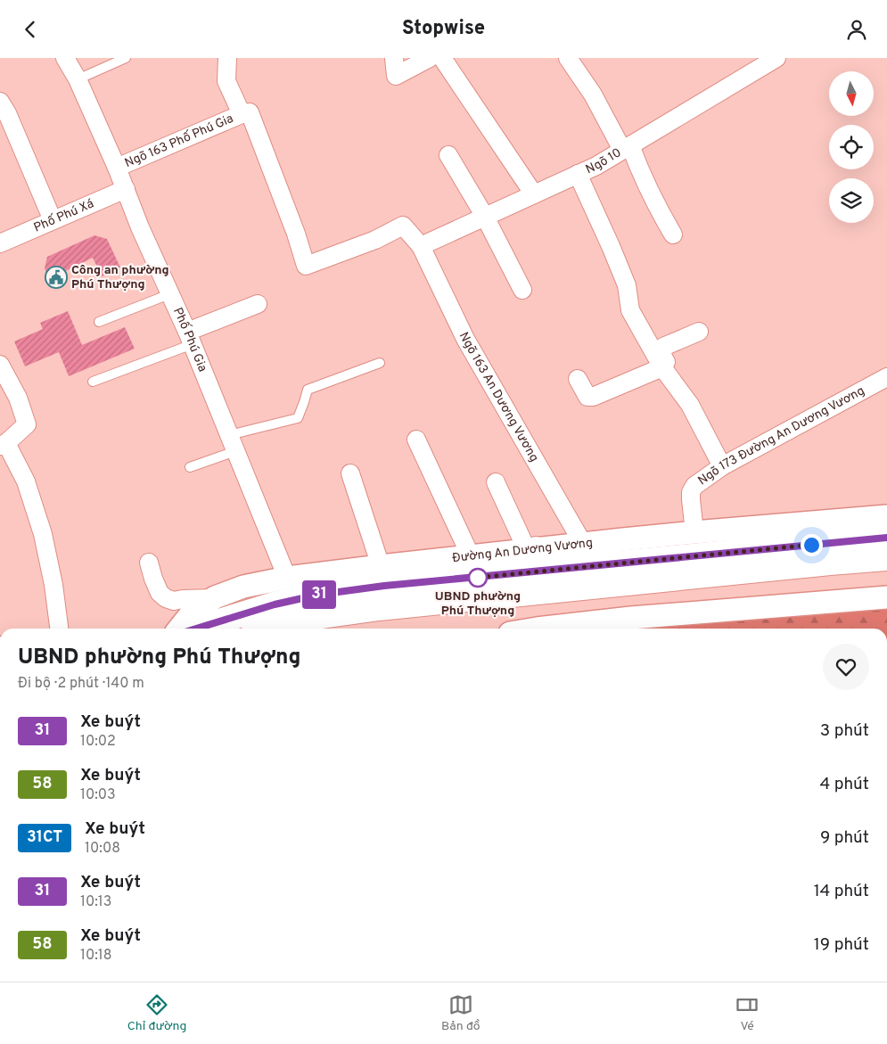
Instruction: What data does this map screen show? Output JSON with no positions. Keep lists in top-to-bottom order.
{
  "streets": {
    "main road": ["Đường An Dương Vương"],
    "street": [
      "Ngõ 163 Phố Phú Gia",
      "Ngõ 10",
      "Phố Phú Xá",
      "Phố Phú Gia",
      "Ngõ 163 An Dương Vương",
      "Ngõ 173 Đường An Dương Vương"
    ]
  },
  "crossings": [
    ["Ngõ 163 Phố Phú Gia", "Phố Phú Gia"],
    ["Ngõ 163 Phố Phú Gia", "Ngõ 163 An Dương Vương"],
    ["Ngõ 10", "Ngõ 163 An Dương Vương"],
    ["Phố Phú Xá", "Phố Phú Gia"],
    ["Phố Phú Gia", "Đường An Dương Vương"],
    ["Ngõ 163 An Dương Vương", "Đường An Dương Vương"],
    ["Ngõ 173 Đường An Dương Vương", "Đường An Dương Vương"]
  ],
  "places": {
    "public building": ["Công an phường Phú Thượng"],
    "other": ["UBND phường Phú Thượng"]
  },
  "lines": ["bus line 31"],
  "north": "bottom",
  "page": {
    "header": "Stopwise",
    "on_map": "31",
    "heading": ["UBND phường Phú Thượng", "Đi bộ · 2 phút · 140 m"],
    "list": [
      {
        "mark": "31",
        "name": "Xe buýt",
        "note": "10:02",
        "value": "3 phút"
      },
      {
        "mark": "58",
        "name": "Xe buýt",
        "note": "10:03",
        "value": "4 phút"
      },
      {
        "mark": "31CT",
        "name": "Xe buýt",
        "note": "10:08",
        "value": "9 phút"
      },
      {
        "mark": "31",
        "name": "Xe buýt",
        "note": "10:13",
        "value": "14 phút"
      },
      {
        "mark": "58",
        "name": "Xe buýt",
        "note": "10:18",
        "value": "19 phút"
      }
    ],
    "tabs": ["Chỉ đường", "Bản đồ", "Vé"]
  }
}
